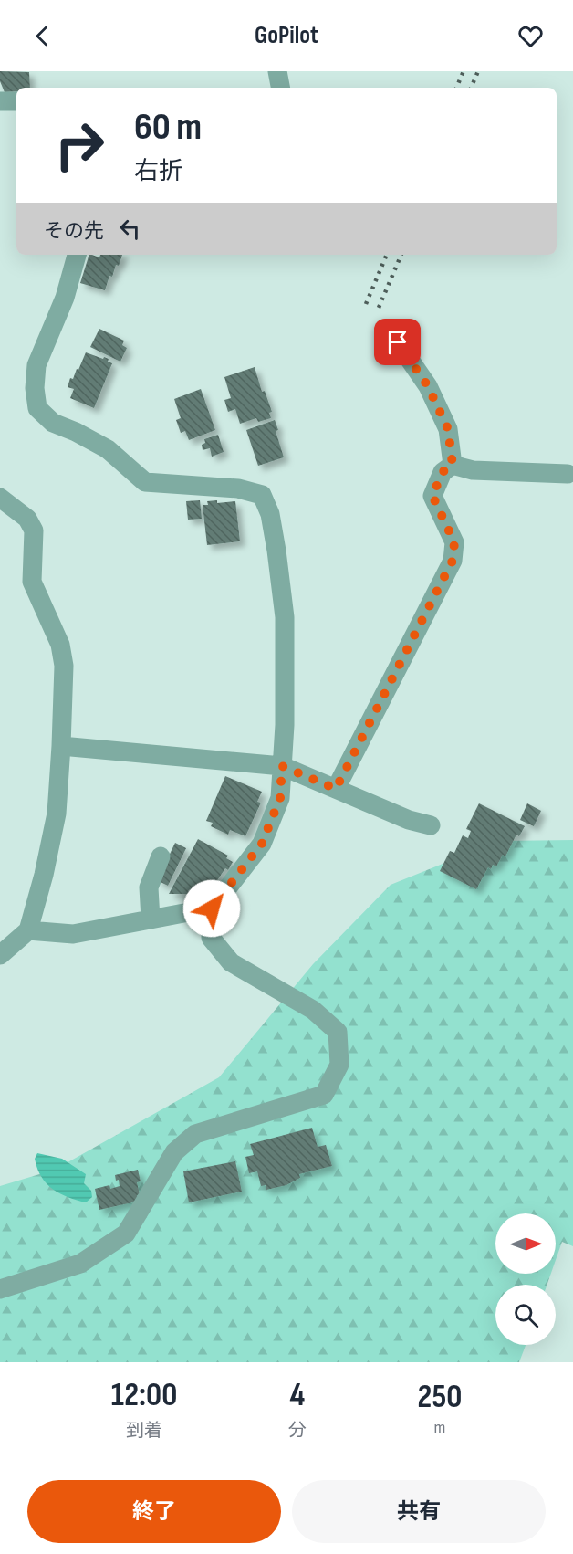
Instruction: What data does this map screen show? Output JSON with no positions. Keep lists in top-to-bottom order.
{
  "north": "right",
  "page": {
    "header": "GoPilot",
    "turn": ["60 m", "右折"],
    "then": "その先",
    "eta": [
      "12:00",
      "到着",
      "4",
      "分",
      "250",
      "m"
    ],
    "buttons": ["終了", "共有"]
  }
}
